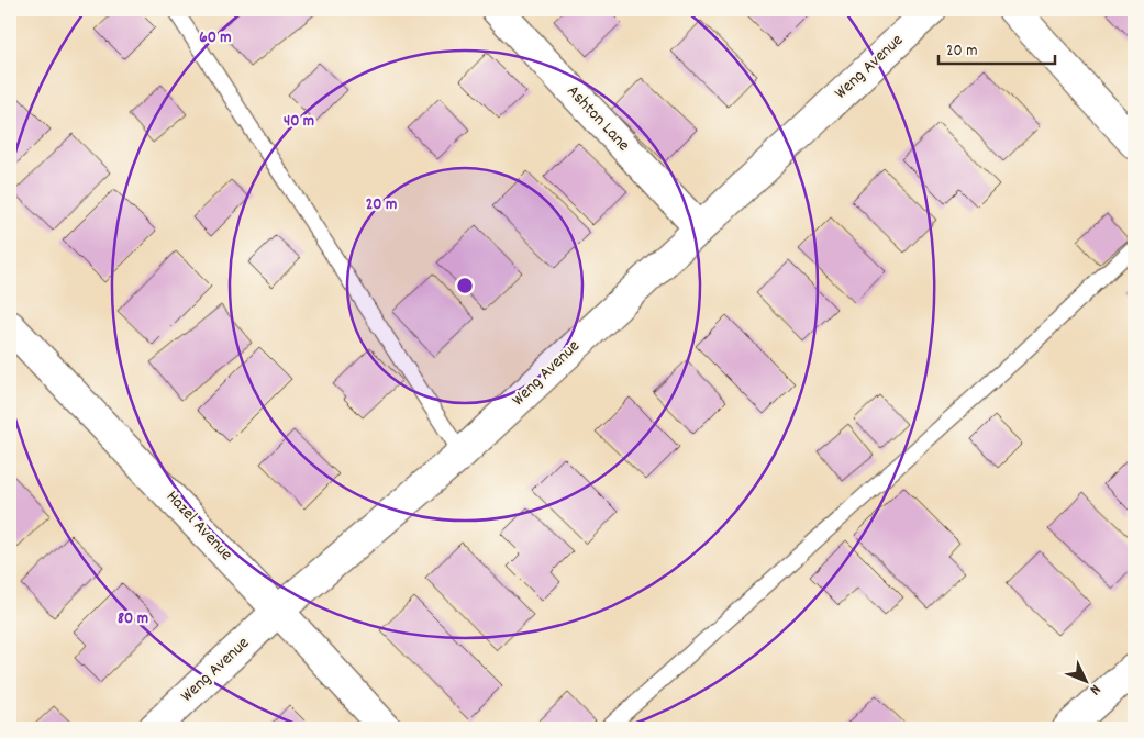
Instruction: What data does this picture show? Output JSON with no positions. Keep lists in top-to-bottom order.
{
  "streets": {
    "street": ["Weng Avenue", "Ashton Lane", "Hazel Avenue"]
  },
  "crossings": [
    ["Weng Avenue", "Ashton Lane"],
    ["Weng Avenue", "Hazel Avenue"]
  ],
  "scale_bar": "20 m",
  "north": "bottom right",
  "rings": [
    "60 m",
    "40 m",
    "20 m",
    "80 m"
  ]
}
